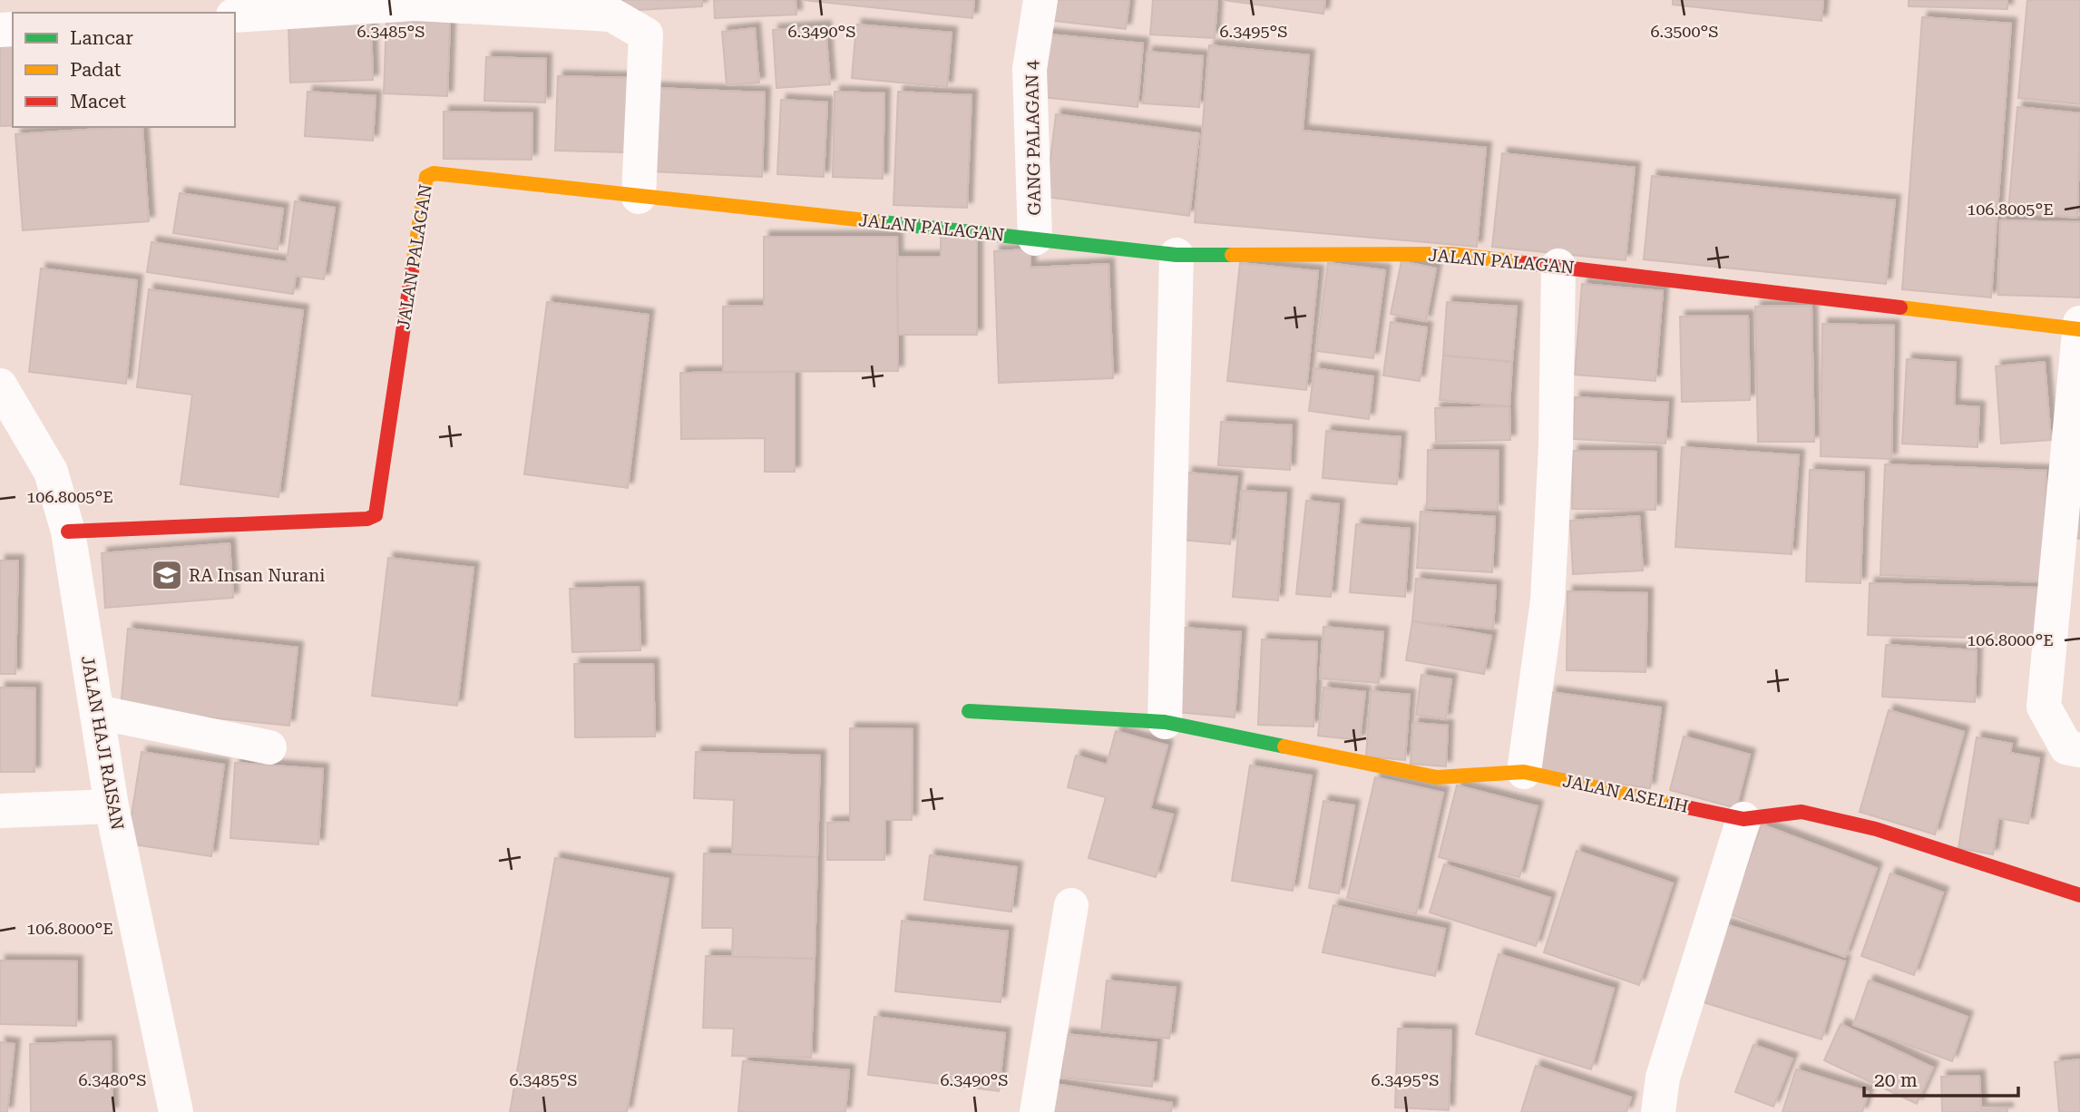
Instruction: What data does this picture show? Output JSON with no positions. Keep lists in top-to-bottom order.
{
  "streets": {
    "street": [
      "GANG PALAGAN 4",
      "JALAN PALAGAN",
      "JALAN HAJI RAISAN",
      "JALAN ASELIH"
    ]
  },
  "crossings": [
    ["GANG PALAGAN 4", "JALAN PALAGAN"],
    ["JALAN PALAGAN", "JALAN HAJI RAISAN"]
  ],
  "places": {
    "school or university": ["RA Insan Nurani"]
  },
  "legend": ["Lancar", "Padat", "Macet"],
  "scale_bar": "20 m",
  "coordinates": [
    "6.3485°S",
    "6.3490°S",
    "6.3495°S",
    "6.3500°S",
    "106.8005°E",
    "106.8000°E",
    "6.3480°S"
  ]
}
